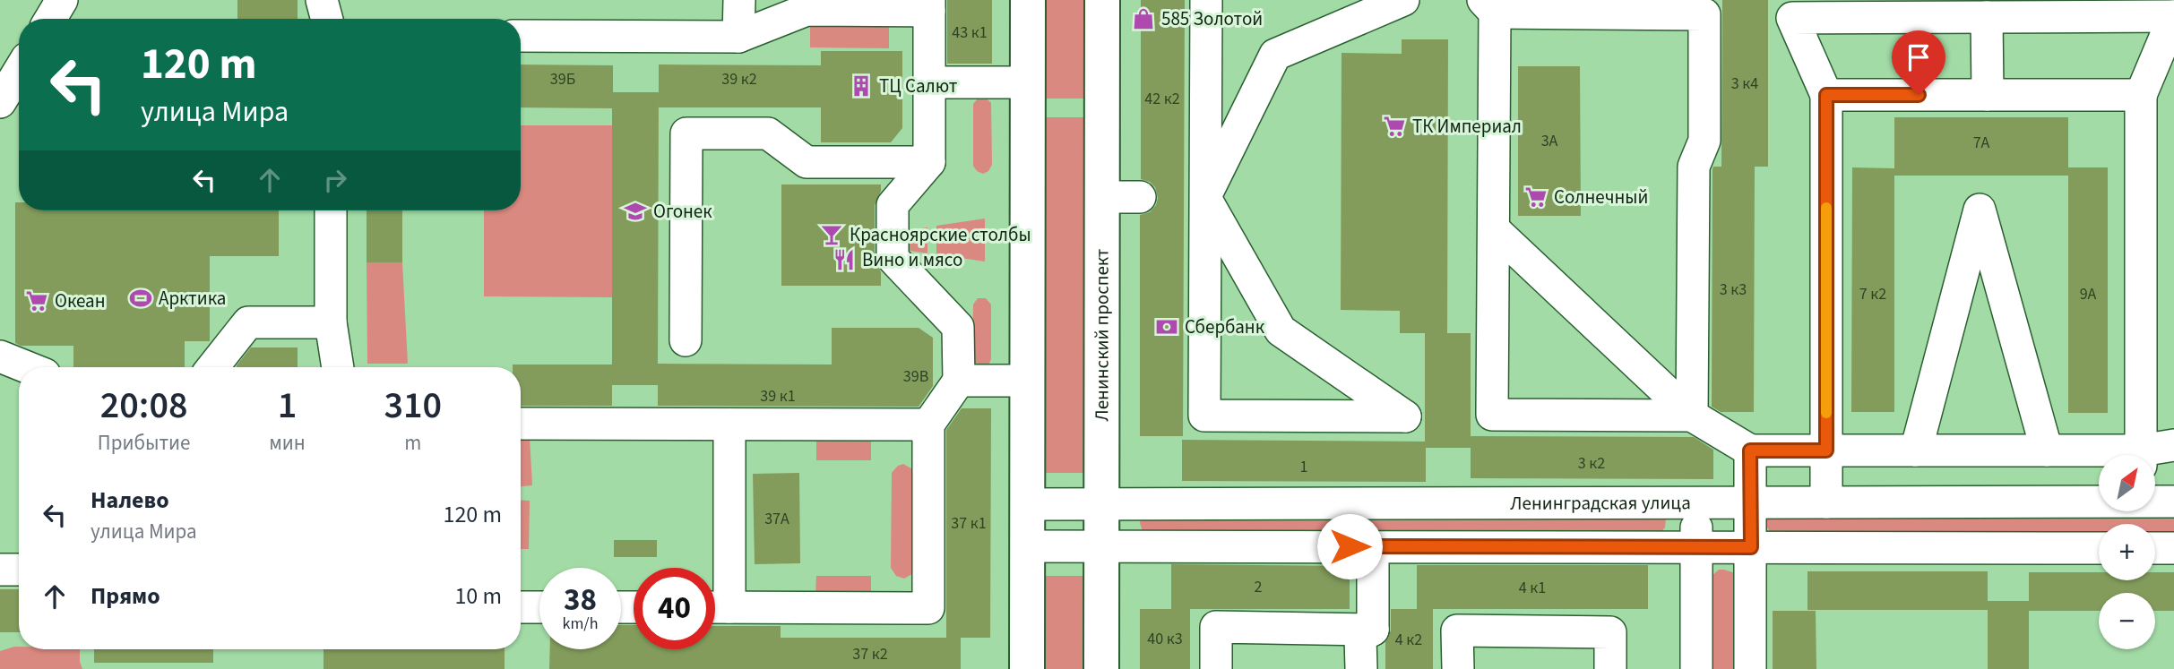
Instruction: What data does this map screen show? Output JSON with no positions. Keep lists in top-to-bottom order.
{
  "streets": {
    "main road": ["Ленинский проспект"],
    "street": ["Ленинградская улица"]
  },
  "crossings": [
    ["Ленинский проспект", "Ленинградская улица"]
  ],
  "places": {
    "shop": ["585 Золотой"],
    "building": ["ТЦ Салют"],
    "supermarket": ["ТК Империал", "Солнечный", "Океан"],
    "school or university": ["Огонек"],
    "bar": ["Красноярские столбы"],
    "restaurant": ["Вино и мясо"],
    "sports": ["Арктика"],
    "bank": ["Сбербанк"]
  },
  "house_numbers": [
    "43 к1",
    "39Б",
    "39 к2",
    "3 к4",
    "42 к2",
    "3А",
    "7А",
    "3 к3",
    "7 к2",
    "9А",
    "39В",
    "39 к1",
    "3 к2",
    "1",
    "37А",
    "37 к1",
    "2",
    "4 к1",
    "40 к3",
    "4 к2",
    "37 к2"
  ],
  "north": "top right",
  "page": {
    "turn": ["120 m", "улица Мира"],
    "eta": [
      "20:08",
      "Прибытие",
      "1",
      "мин",
      "310",
      "m"
    ],
    "map_buttons": ["+", "−"],
    "list": [
      {
        "name": "Налево",
        "note": "улица Мира",
        "value": "120 m"
      },
      {
        "name": "Прямо",
        "value": "10 m"
      }
    ],
    "speed": "38 km/h",
    "limit": "40"
  }
}
